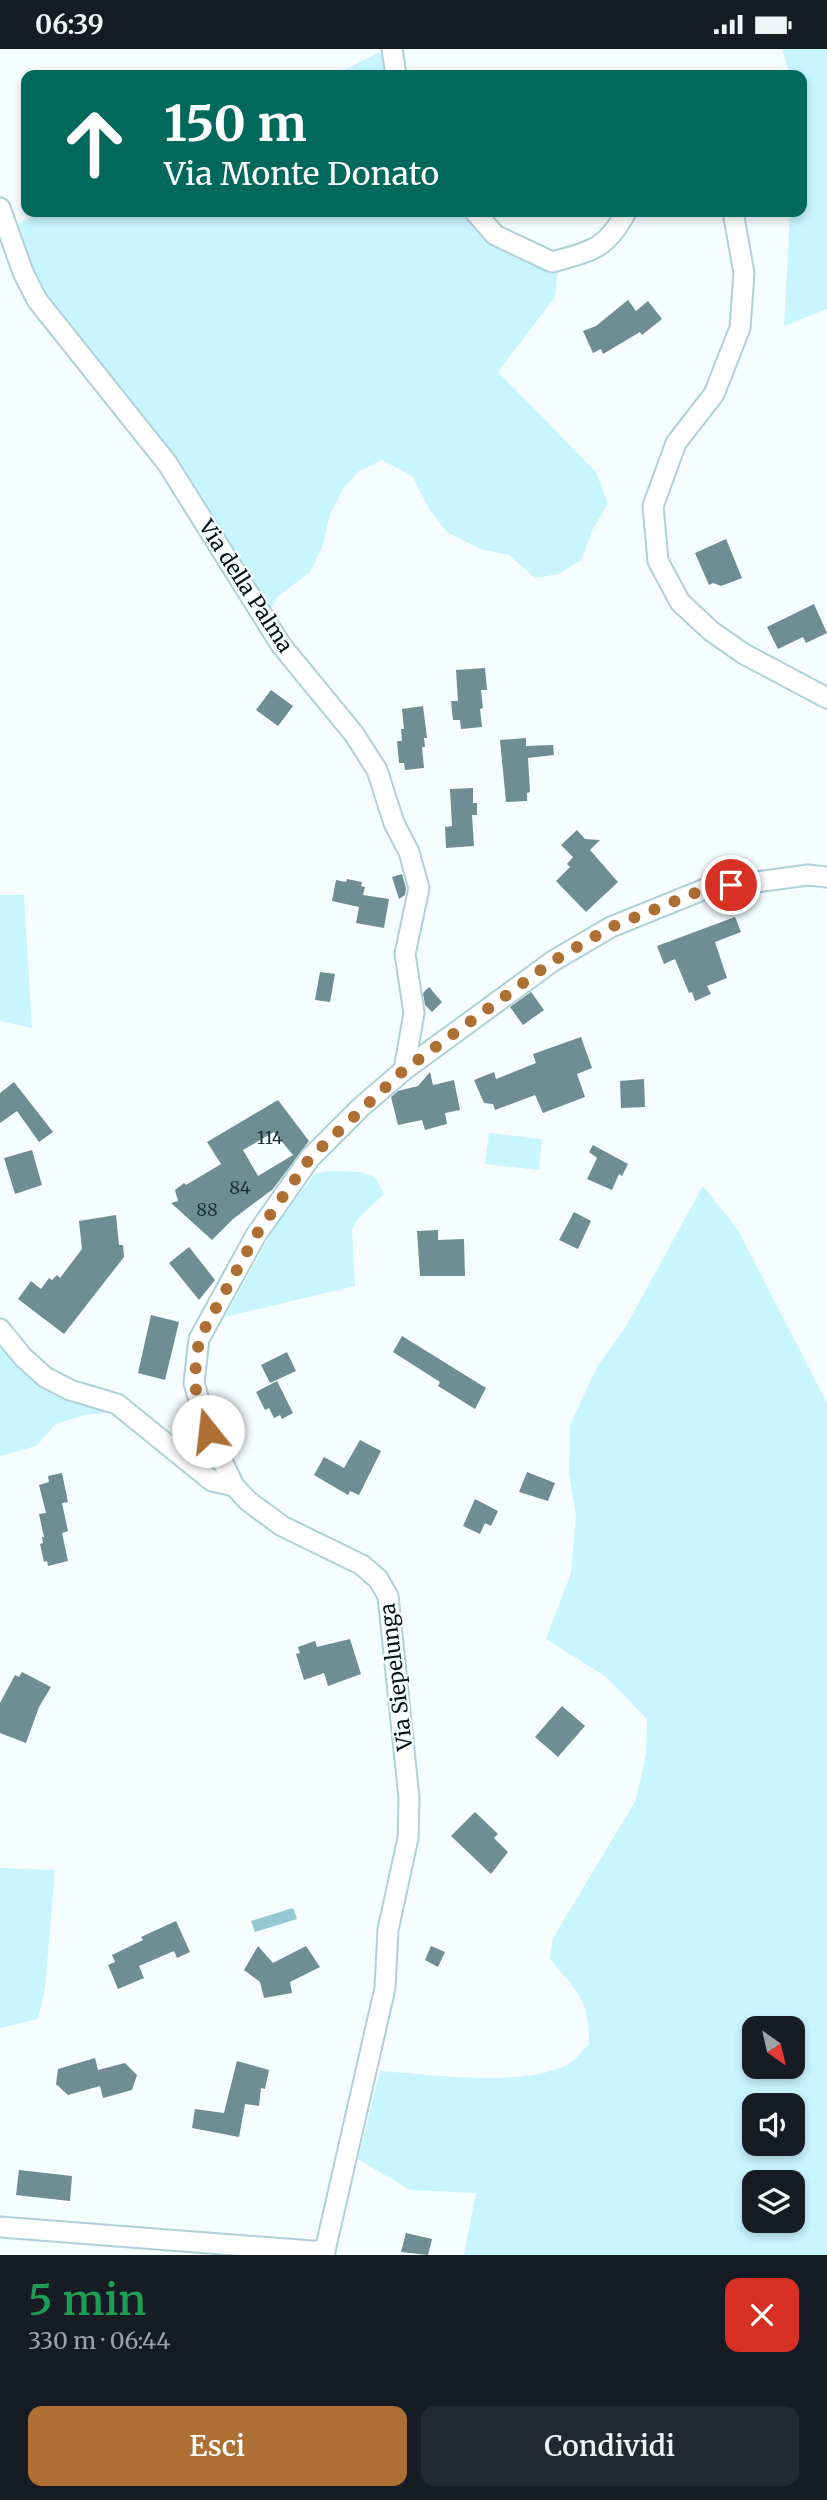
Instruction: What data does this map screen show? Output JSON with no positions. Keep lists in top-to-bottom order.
{
  "streets": {
    "street": ["Via della Palma", "Via Siepelunga"]
  },
  "crossings": [
    ["Via della Palma", "Via Siepelunga"]
  ],
  "house_numbers": ["114", "84", "88"],
  "north": "bottom right",
  "page": {
    "status": "06:39",
    "turn": ["150 m", "Via Monte Donato"],
    "heading": ["5 min", "330 m · 06:44"],
    "buttons": ["Esci", "Condividi"]
  }
}
